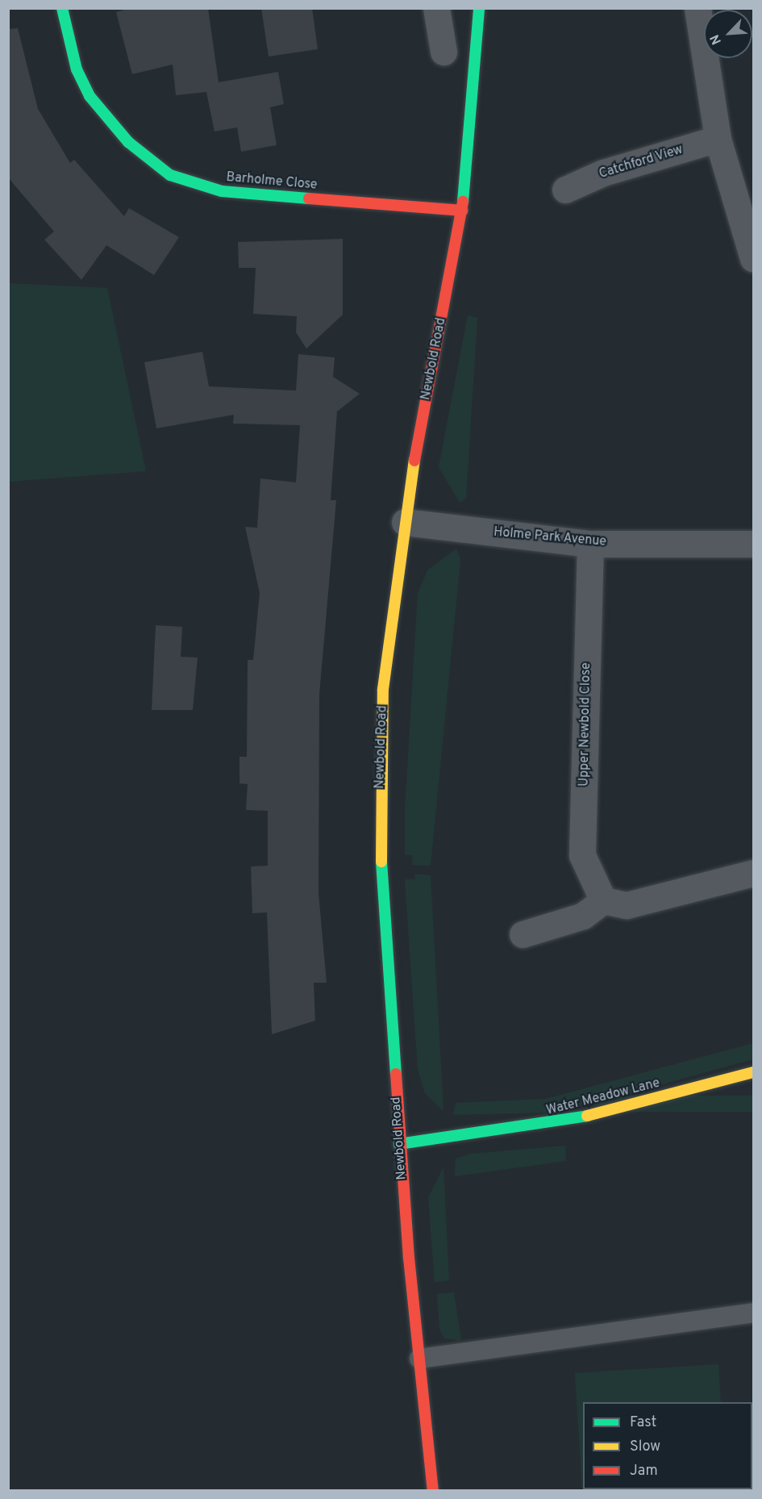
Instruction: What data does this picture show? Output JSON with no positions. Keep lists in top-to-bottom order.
{
  "streets": {
    "main road": ["Barholme Close", "Newbold Road", "Water Meadow Lane"],
    "street": ["Catchford View", "Holme Park Avenue", "Upper Newbold Close"]
  },
  "crossings": [
    ["Barholme Close", "Newbold Road"],
    ["Newbold Road", "Holme Park Avenue"],
    ["Newbold Road", "Water Meadow Lane"],
    ["Holme Park Avenue", "Upper Newbold Close"]
  ],
  "legend": ["Fast", "Slow", "Jam"],
  "north": "bottom left"
}
